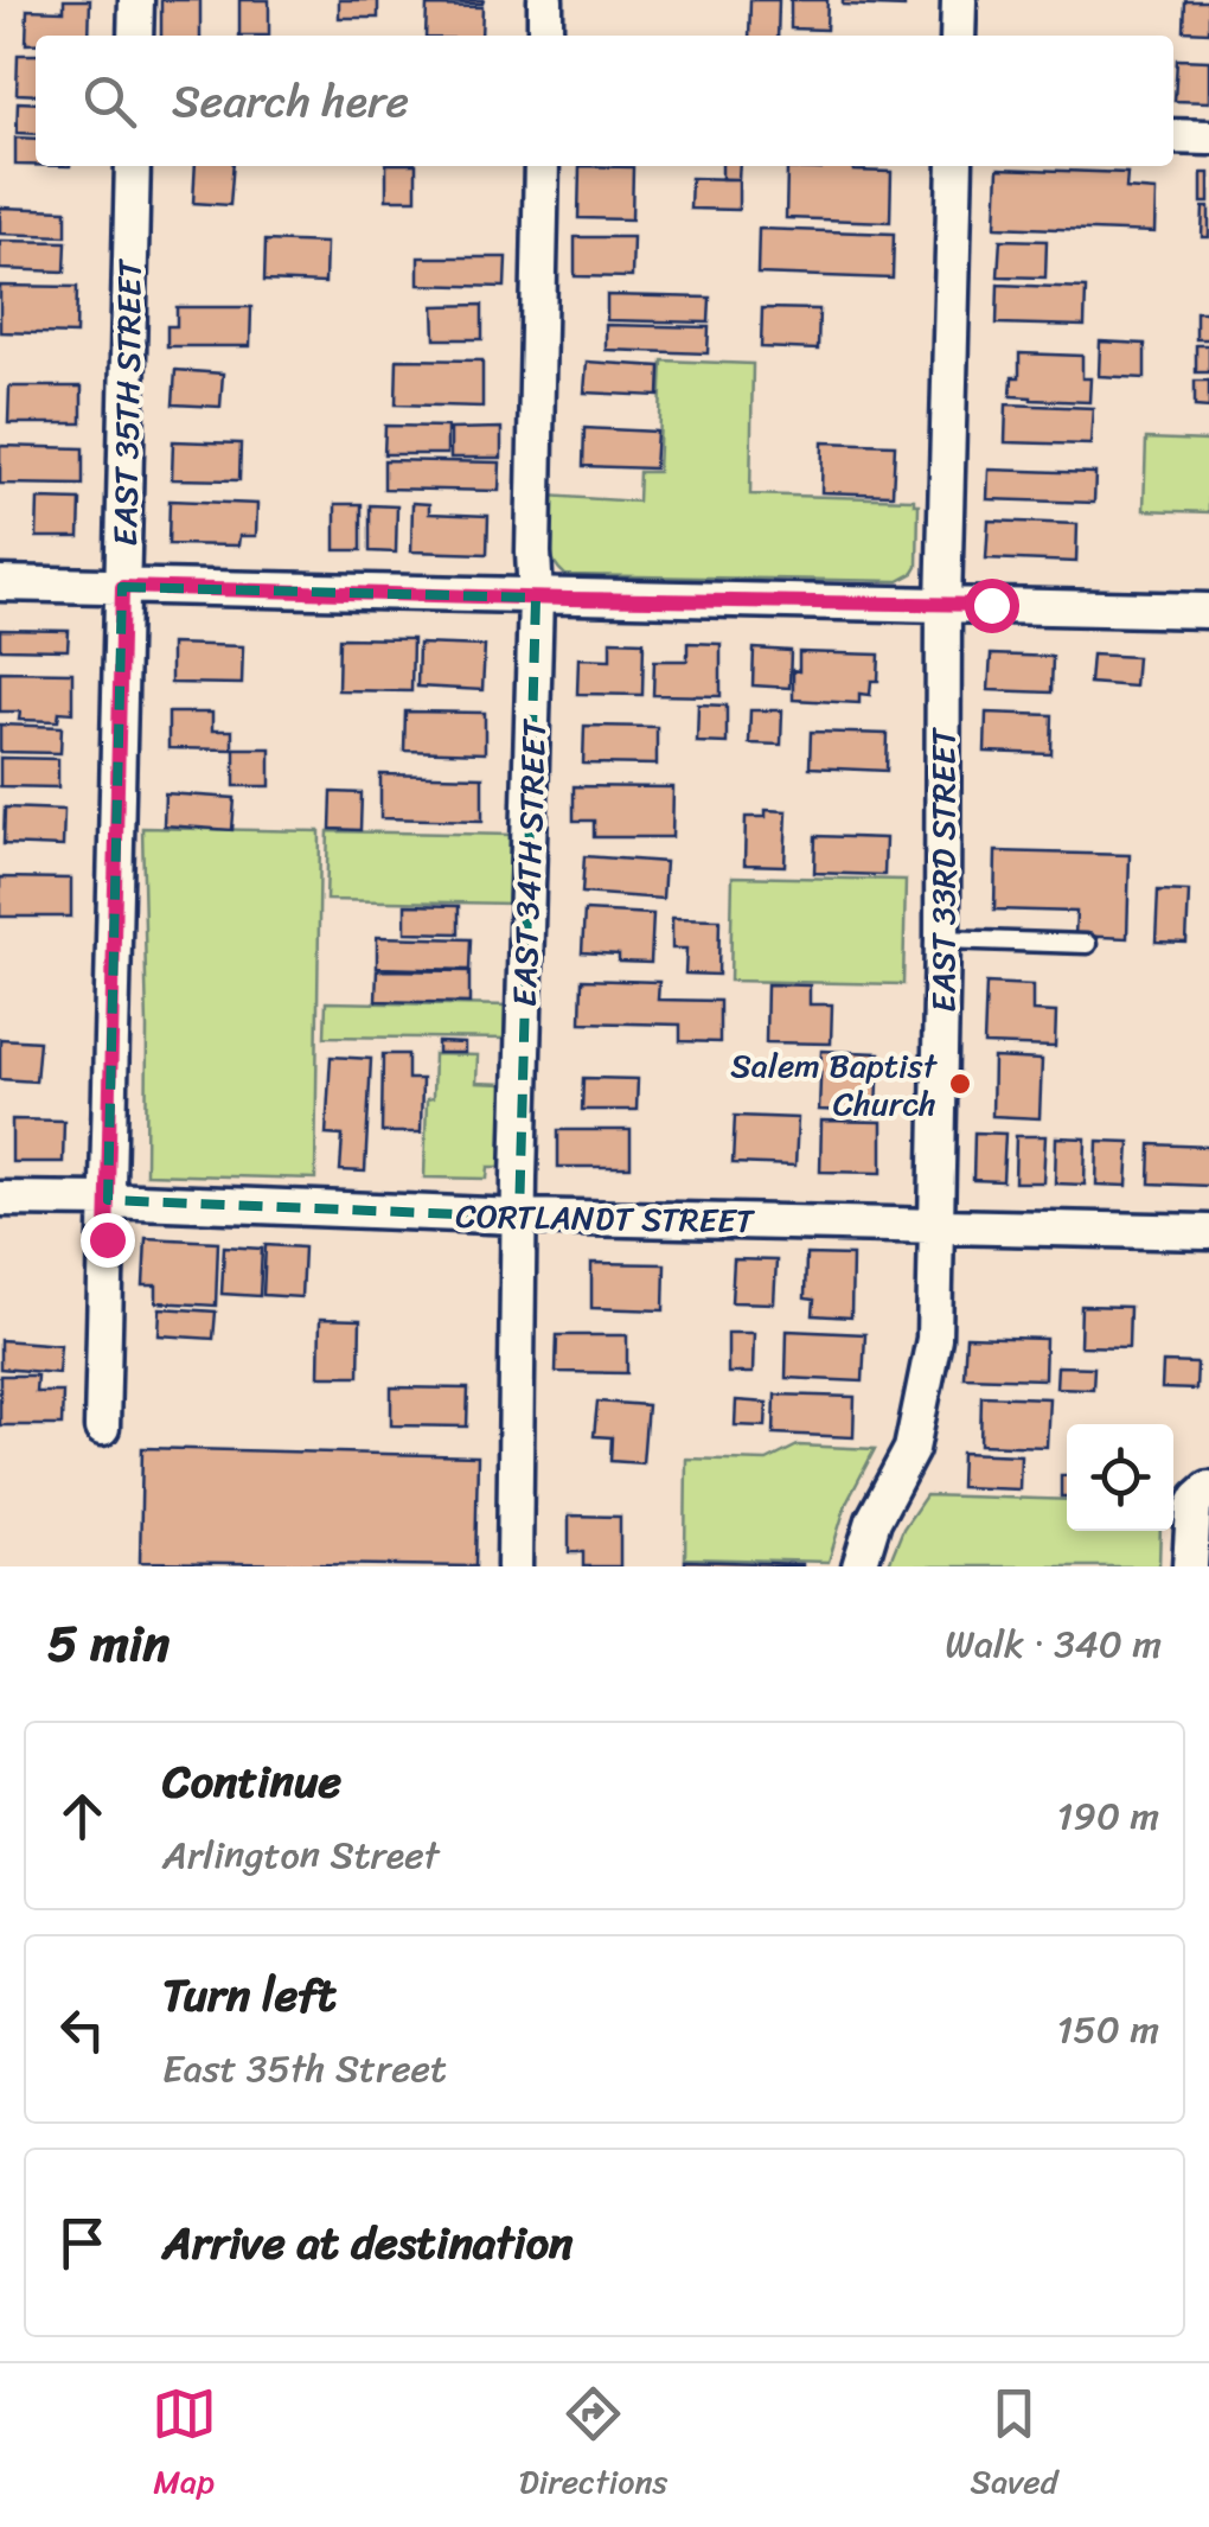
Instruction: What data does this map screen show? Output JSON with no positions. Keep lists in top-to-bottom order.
{
  "streets": {
    "street": [
      "EAST 35TH STREET",
      "EAST 34TH STREET",
      "EAST 33RD STREET",
      "CORTLANDT STREET"
    ]
  },
  "crossings": [
    ["EAST 35TH STREET", "CORTLANDT STREET"],
    ["EAST 34TH STREET", "CORTLANDT STREET"],
    ["EAST 33RD STREET", "CORTLANDT STREET"]
  ],
  "places": ["Salem Baptist Church"],
  "page": {
    "search": "Search here",
    "heading": ["5 min", "Walk · 340 m"],
    "list": [
      ["Continue", "Arlington Street", "190 m"],
      ["Turn left", "East 35th Street", "150 m"],
      "Arrive at destination"
    ],
    "nav": ["Map", "Directions", "Saved"]
  }
}
